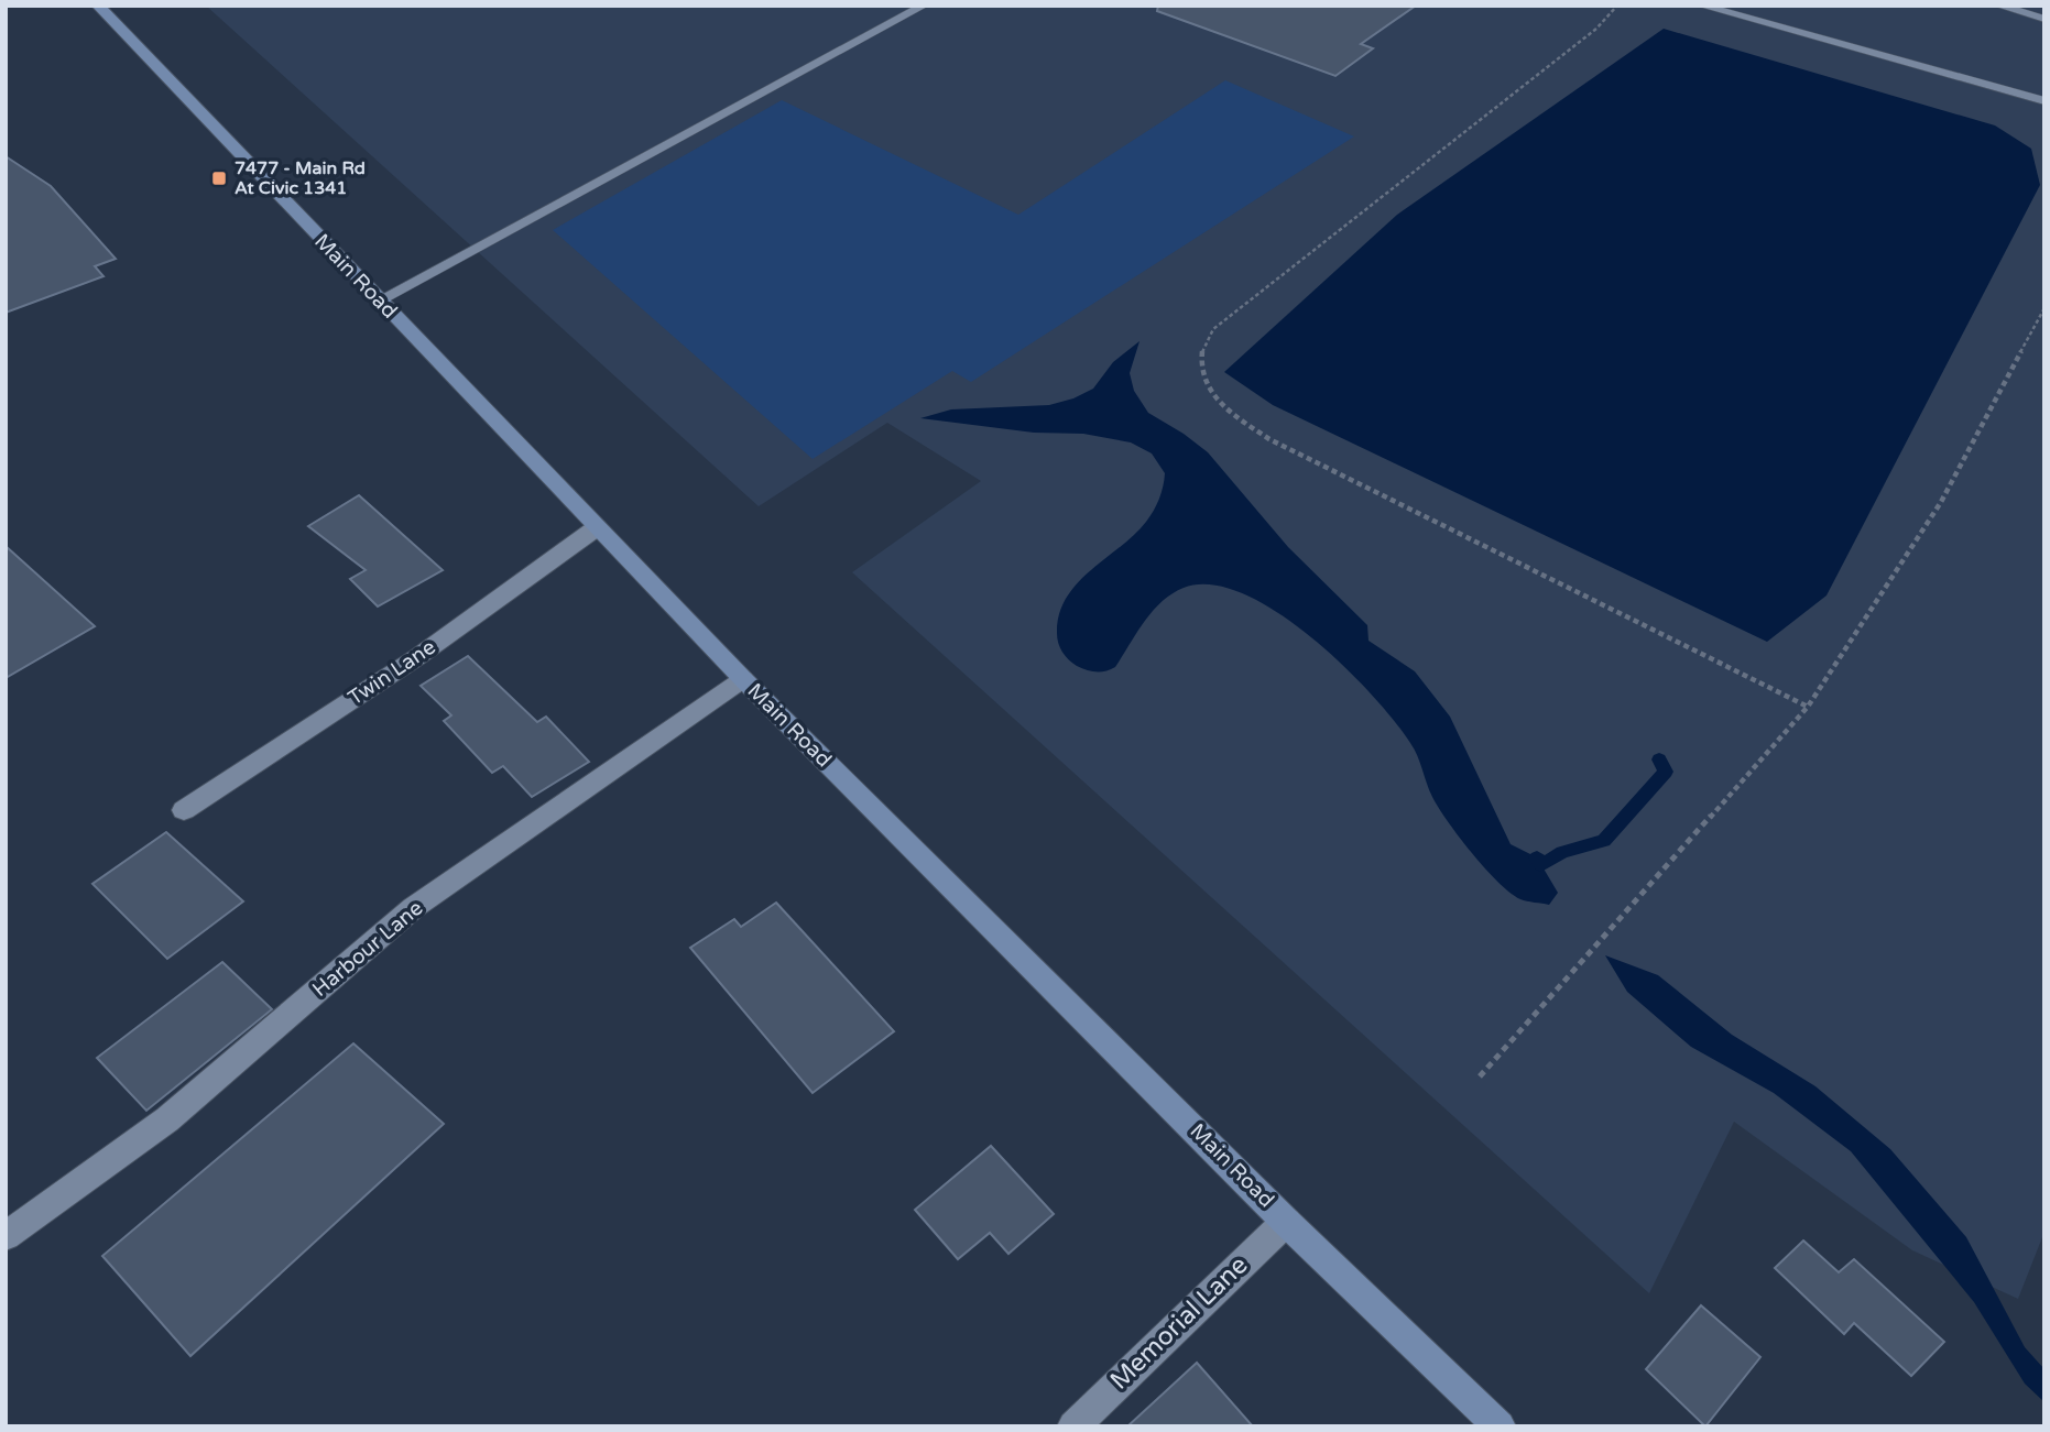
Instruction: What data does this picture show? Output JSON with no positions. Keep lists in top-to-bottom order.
{
  "streets": {
    "main road": ["Main Road"],
    "street": ["Twin Lane", "Harbour Lane", "Memorial Lane"]
  },
  "crossings": [
    ["Main Road", "Twin Lane"],
    ["Main Road", "Harbour Lane"],
    ["Main Road", "Memorial Lane"]
  ],
  "places": {
    "transit": ["7477 - Main Rd At Civic 1341"]
  }
}
